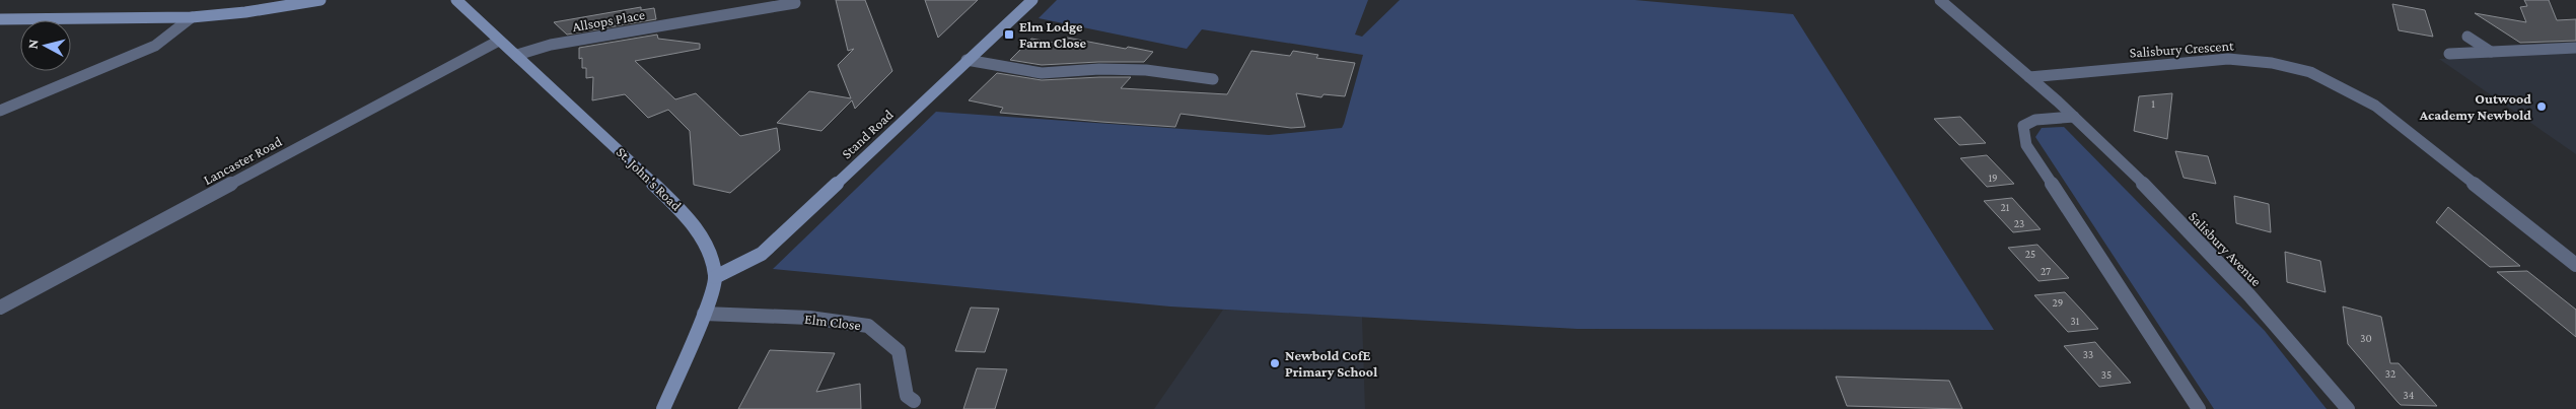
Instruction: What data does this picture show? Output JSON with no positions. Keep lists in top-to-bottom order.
{
  "streets": {
    "main road": ["Stand Road", "St. John's Road"],
    "street": [
      "Allsops Place",
      "Salisbury Crescent",
      "Lancaster Road",
      "Salisbury Avenue",
      "Elm Close"
    ]
  },
  "crossings": [
    ["Allsops Place", "St. John's Road"],
    ["Salisbury Crescent", "Salisbury Avenue"],
    ["Stand Road", "St. John's Road"],
    ["Lancaster Road", "St. John's Road"],
    ["St. John's Road", "Elm Close"]
  ],
  "places": {
    "transit": ["Elm Lodge Farm Close"],
    "other": ["Outwood Academy Newbold", "Newbold CofE Primary School"]
  },
  "house_numbers": [
    "1",
    "19",
    "21",
    "23",
    "25",
    "27",
    "29",
    "31",
    "30",
    "33",
    "32",
    "35",
    "34"
  ],
  "north": "left"
}
